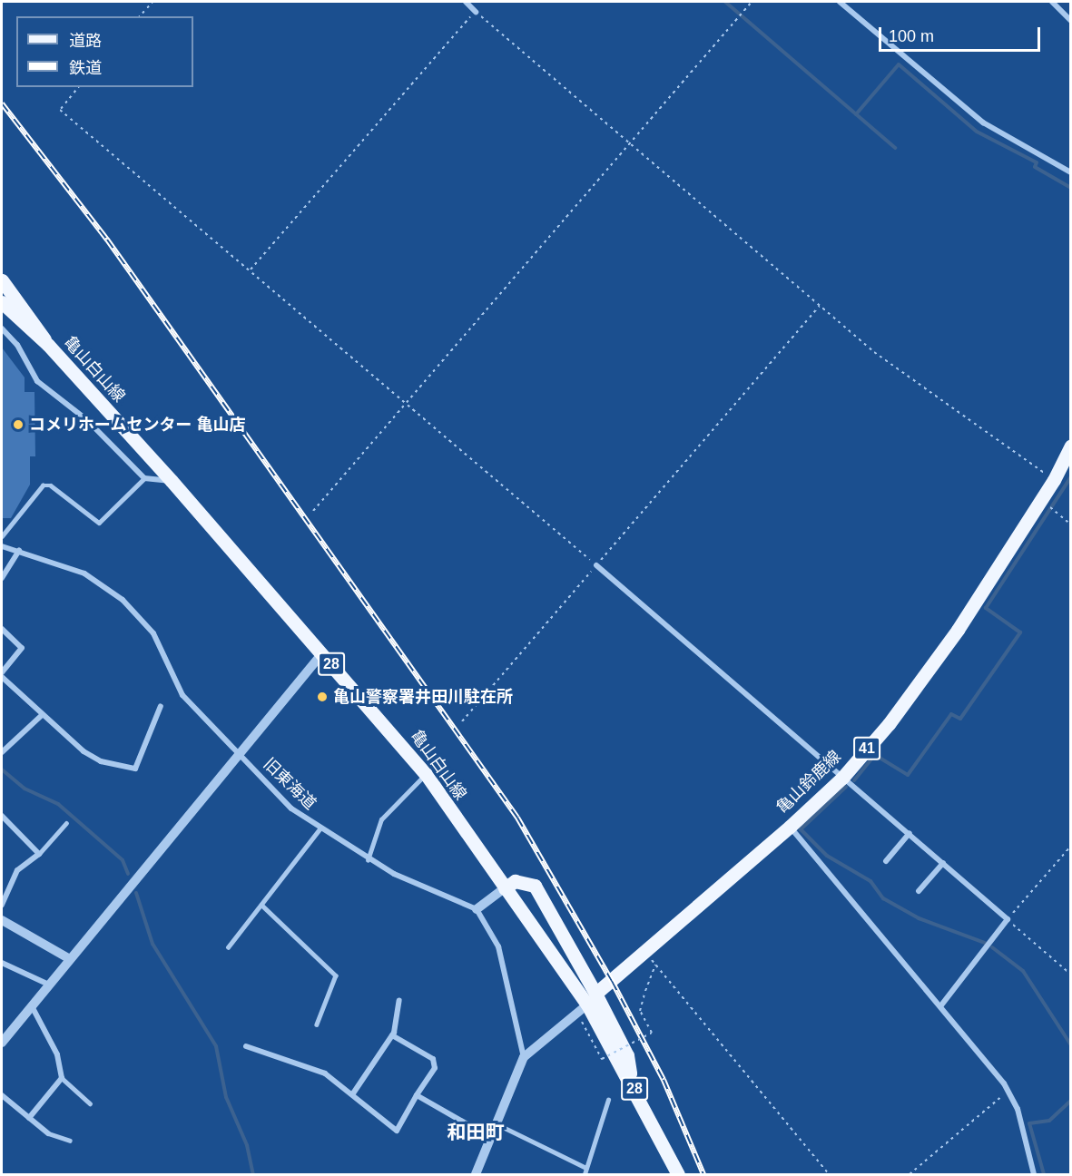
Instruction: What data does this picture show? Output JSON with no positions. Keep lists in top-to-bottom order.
{
  "streets": {
    "main road": [
      "亀山白山線",
      "28",
      "41",
      "亀山鈴鹿線"
    ],
    "street": ["旧東海道"]
  },
  "districts": ["和田町"],
  "places": ["コメリホームセンター 亀山店", "亀山警察署井田川駐在所"],
  "legend": ["道路", "鉄道"],
  "scale_bar": "100 m"
}
